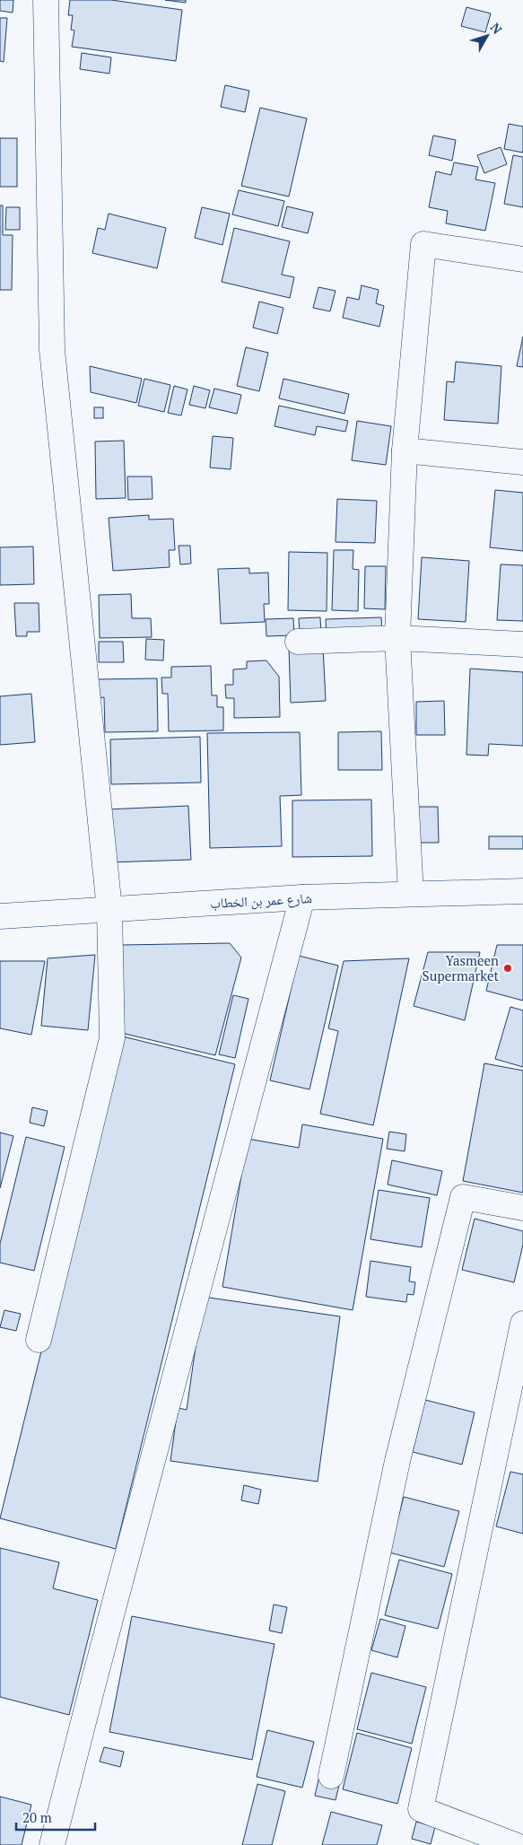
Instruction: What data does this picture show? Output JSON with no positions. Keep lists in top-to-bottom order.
{
  "streets": {
    "street": ["شارع عمر بن الخطاب"]
  },
  "places": ["Yasmeen Supermarket"],
  "scale_bar": "20 m",
  "north": "top right"
}
